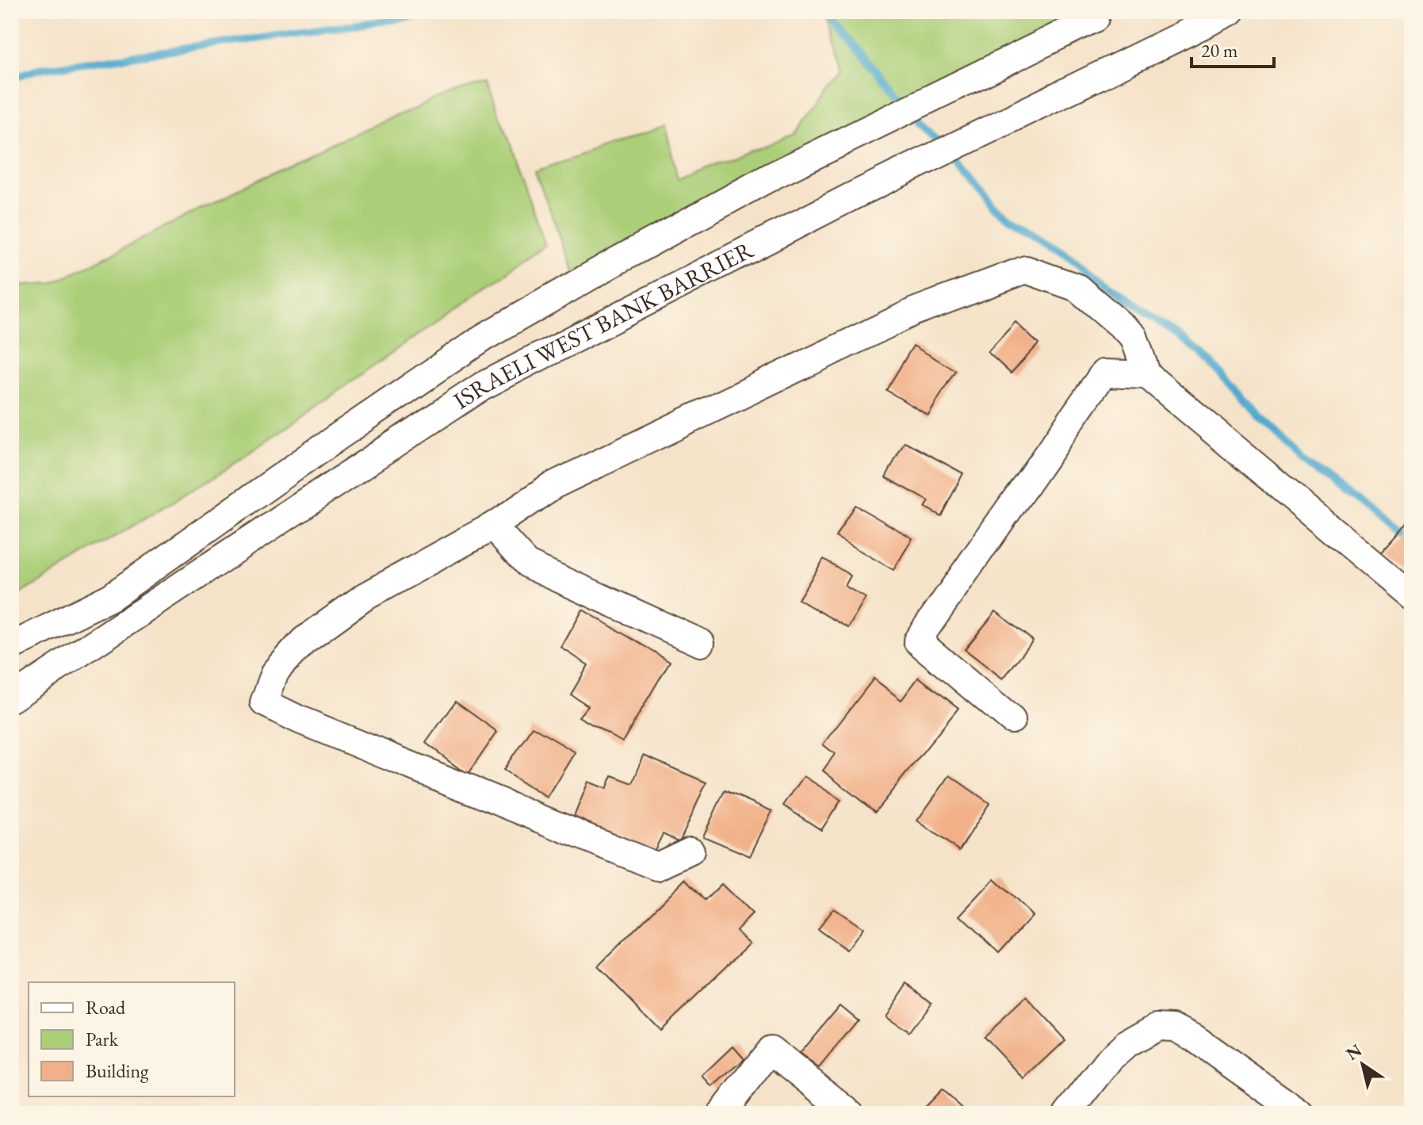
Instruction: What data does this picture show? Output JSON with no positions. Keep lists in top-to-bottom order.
{
  "streets": {
    "street": ["ISRAELI WEST BANK BARRIER"]
  },
  "legend": ["Road", "Park", "Building"],
  "scale_bar": "20 m",
  "north": "top left"
}
